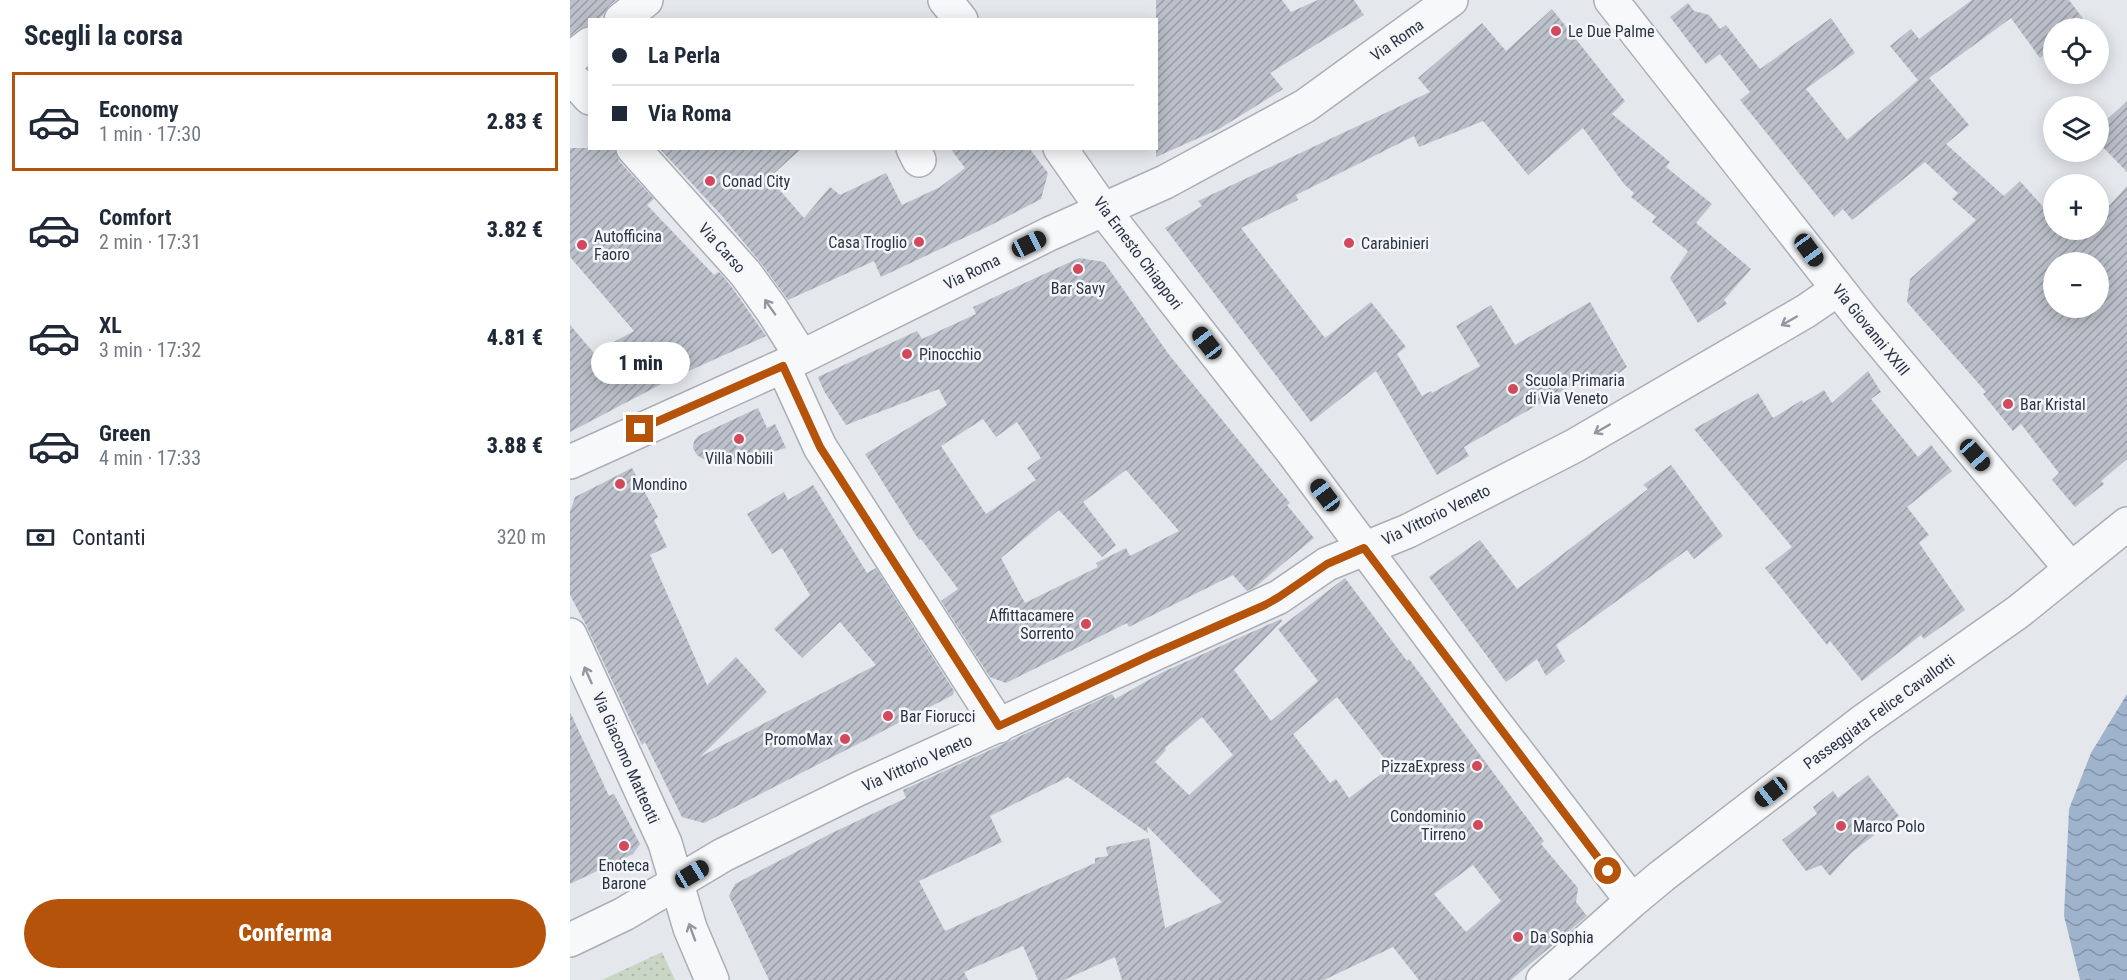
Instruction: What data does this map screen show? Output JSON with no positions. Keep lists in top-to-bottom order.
{
  "streets": {
    "street": [
      "Via Roma",
      "Via Carso",
      "Via Ernesto Chiappori",
      "Via Giovanni XXIII",
      "Via Vittorio Veneto",
      "Passeggiata Felice Cavallotti",
      "Via Giacomo Matteotti"
    ]
  },
  "crossings": [
    ["Via Roma", "Via Carso"],
    ["Via Roma", "Via Ernesto Chiappori"],
    ["Via Carso", "Via Vittorio Veneto"],
    ["Via Ernesto Chiappori", "Via Vittorio Veneto"],
    ["Via Ernesto Chiappori", "Passeggiata Felice Cavallotti"],
    ["Via Giovanni XXIII", "Via Vittorio Veneto"],
    ["Via Giovanni XXIII", "Passeggiata Felice Cavallotti"],
    ["Via Vittorio Veneto", "Via Giacomo Matteotti"]
  ],
  "one_way": ["Via Carso", "Via Vittorio Veneto", "Via Giacomo Matteotti"],
  "places": [
    "Le Due Palme",
    "Conad City",
    "Casa Troglio",
    "Carabinieri",
    "Autofficina Faoro",
    "Bar Savy",
    "Pinocchio",
    "Scuola Primaria di Via Veneto",
    "Bar Kristal",
    "Villa Nobili",
    "Mondino",
    "Affittacamere Sorrento",
    "Bar Fiorucci",
    "PromoMax",
    "PizzaExpress",
    "Condominio Tirreno",
    "Marco Polo",
    "Enoteca Barone",
    "Da Sophia"
  ],
  "page": {
    "heading": "Scegli la corsa",
    "map_buttons": ["+", "−"],
    "banner": ["La Perla", "Via Roma"],
    "list": [
      {
        "name": "Economy",
        "note": "1 min · 17:30",
        "value": "2.83 €"
      },
      {
        "name": "Comfort",
        "note": "2 min · 17:31",
        "value": "3.82 €"
      },
      {
        "name": "XL",
        "note": "3 min · 17:32",
        "value": "4.81 €"
      },
      {
        "name": "Green",
        "note": "4 min · 17:33",
        "value": "3.88 €"
      }
    ],
    "bubble": "1 min",
    "pay": ["Contanti", "320 m"],
    "buttons": "Conferma"
  }
}
